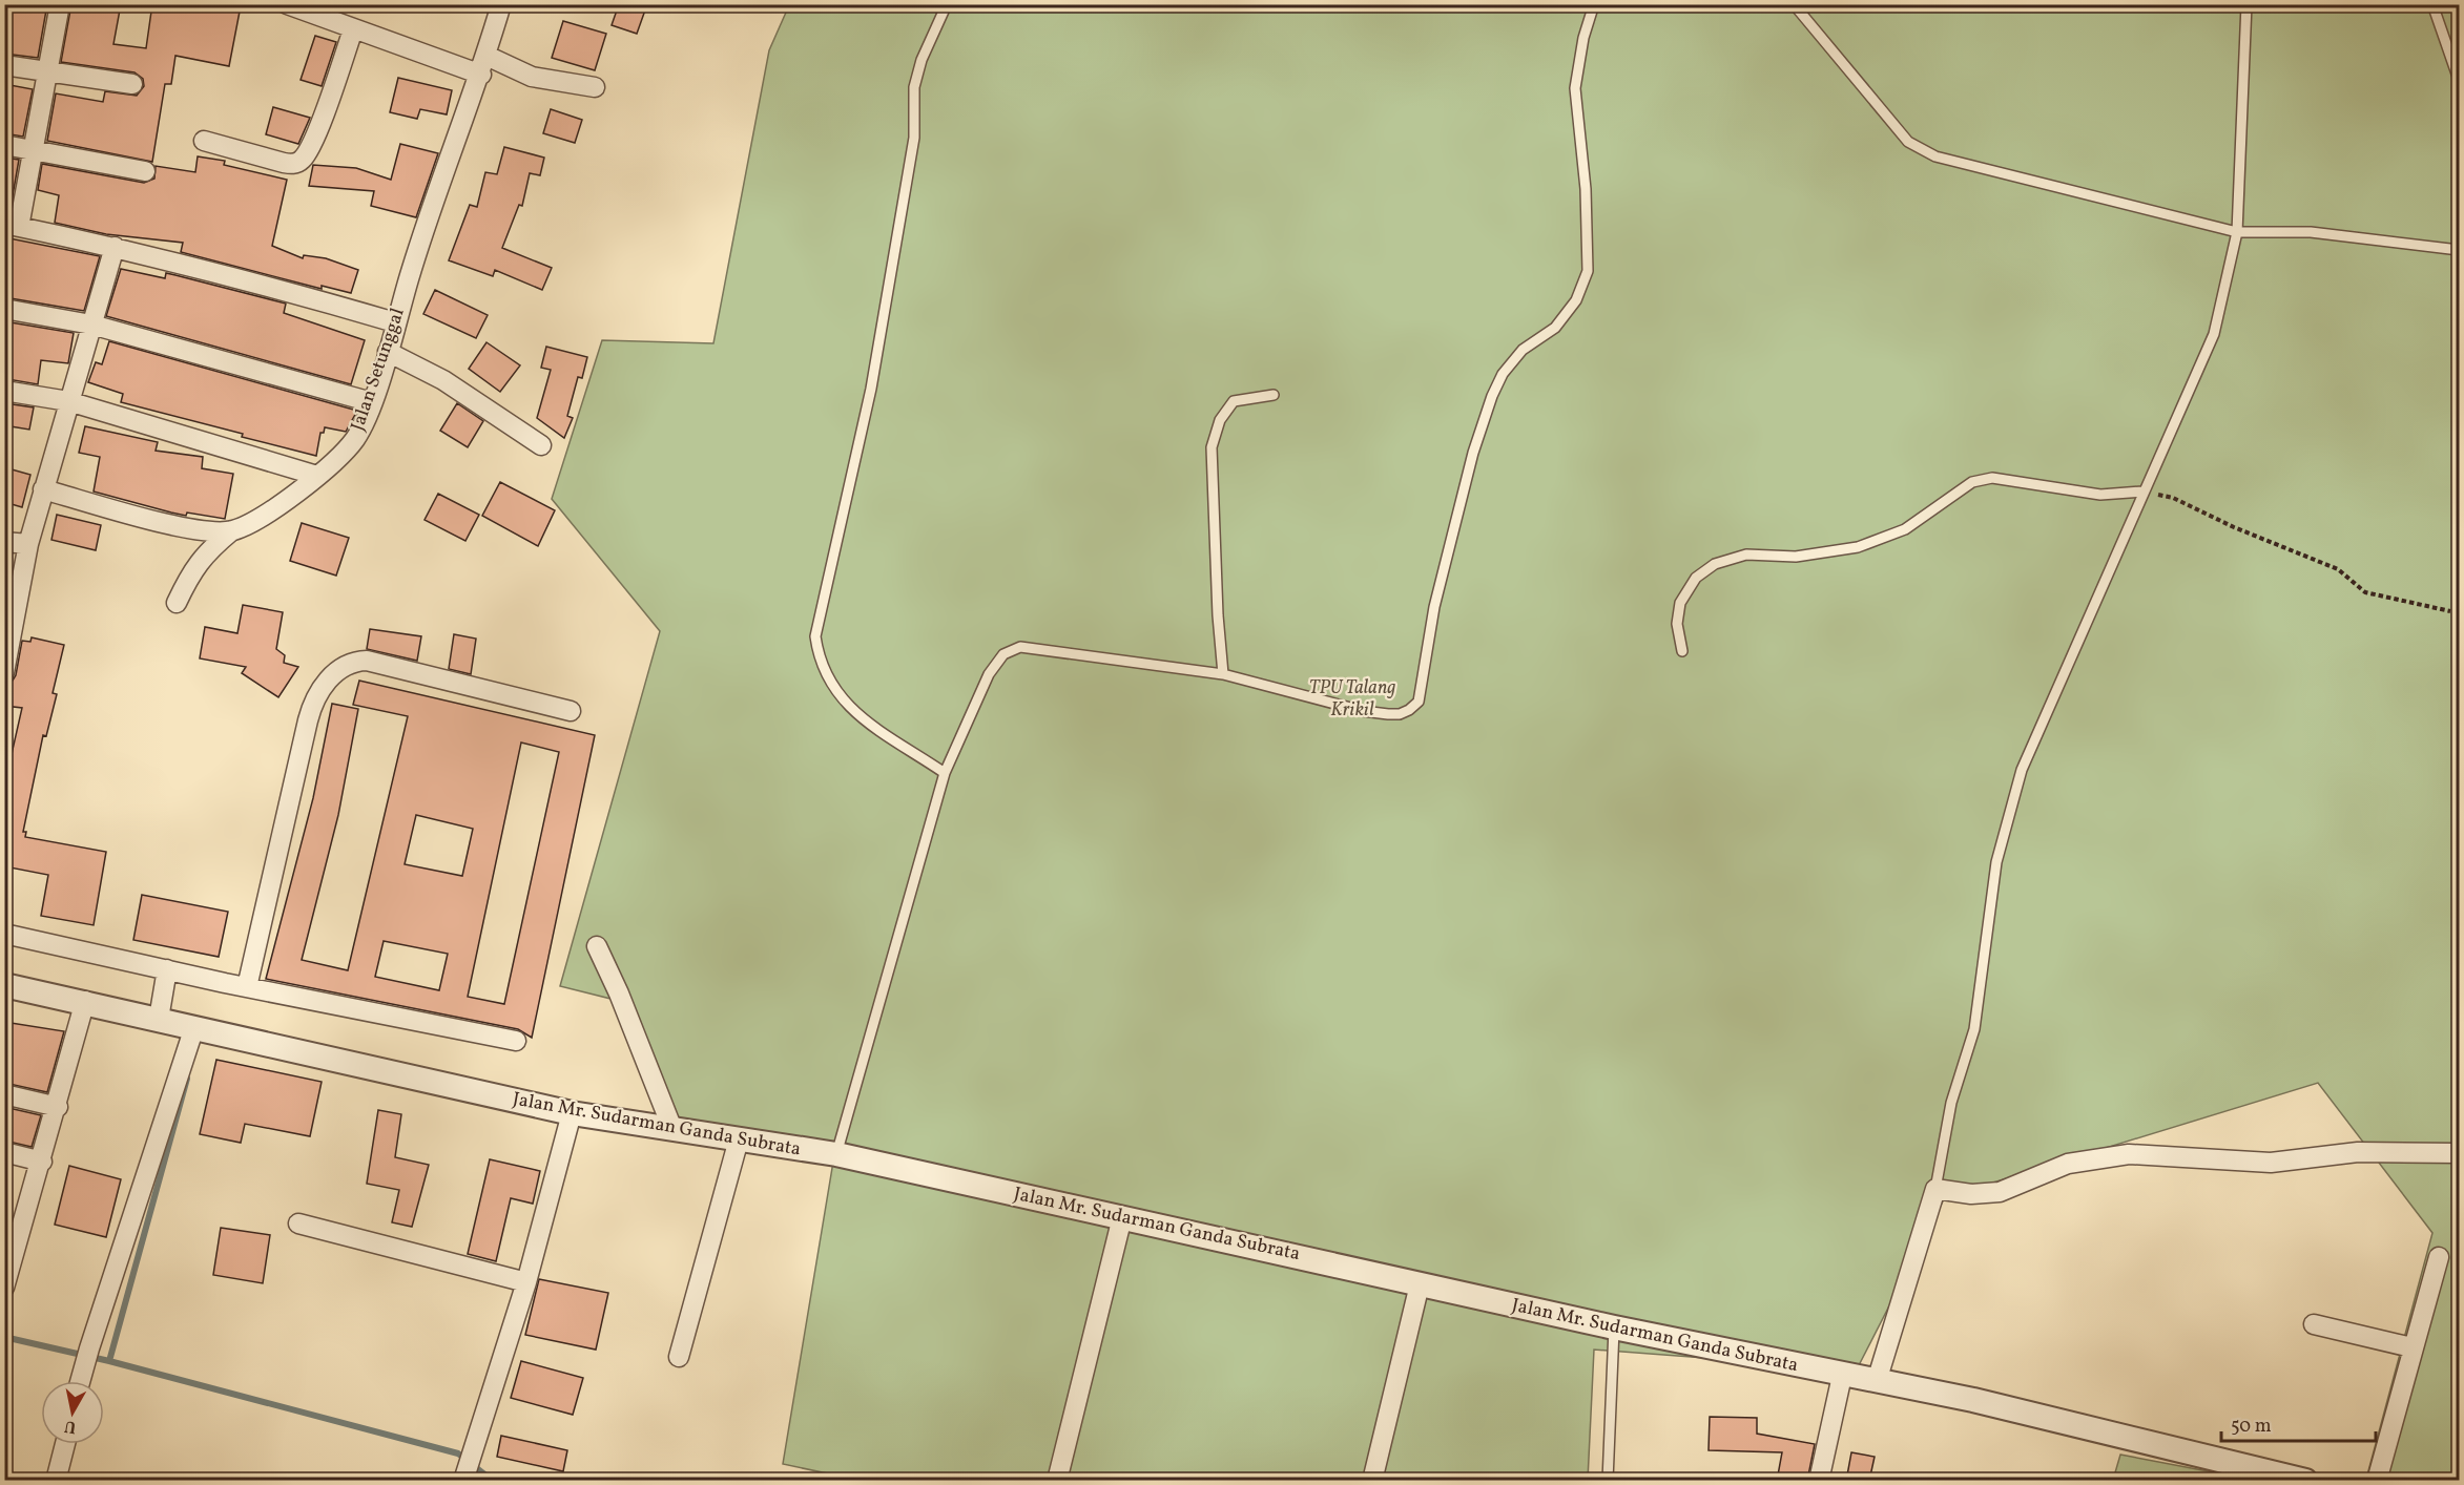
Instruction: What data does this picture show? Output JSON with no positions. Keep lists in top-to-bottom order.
{
  "streets": {
    "street": ["Jalan Setunggal", "Jalan Mr. Sudarman Ganda Subrata"]
  },
  "parks": ["TPU Talang Krikil"],
  "scale_bar": "50 m",
  "north": "bottom"
}
